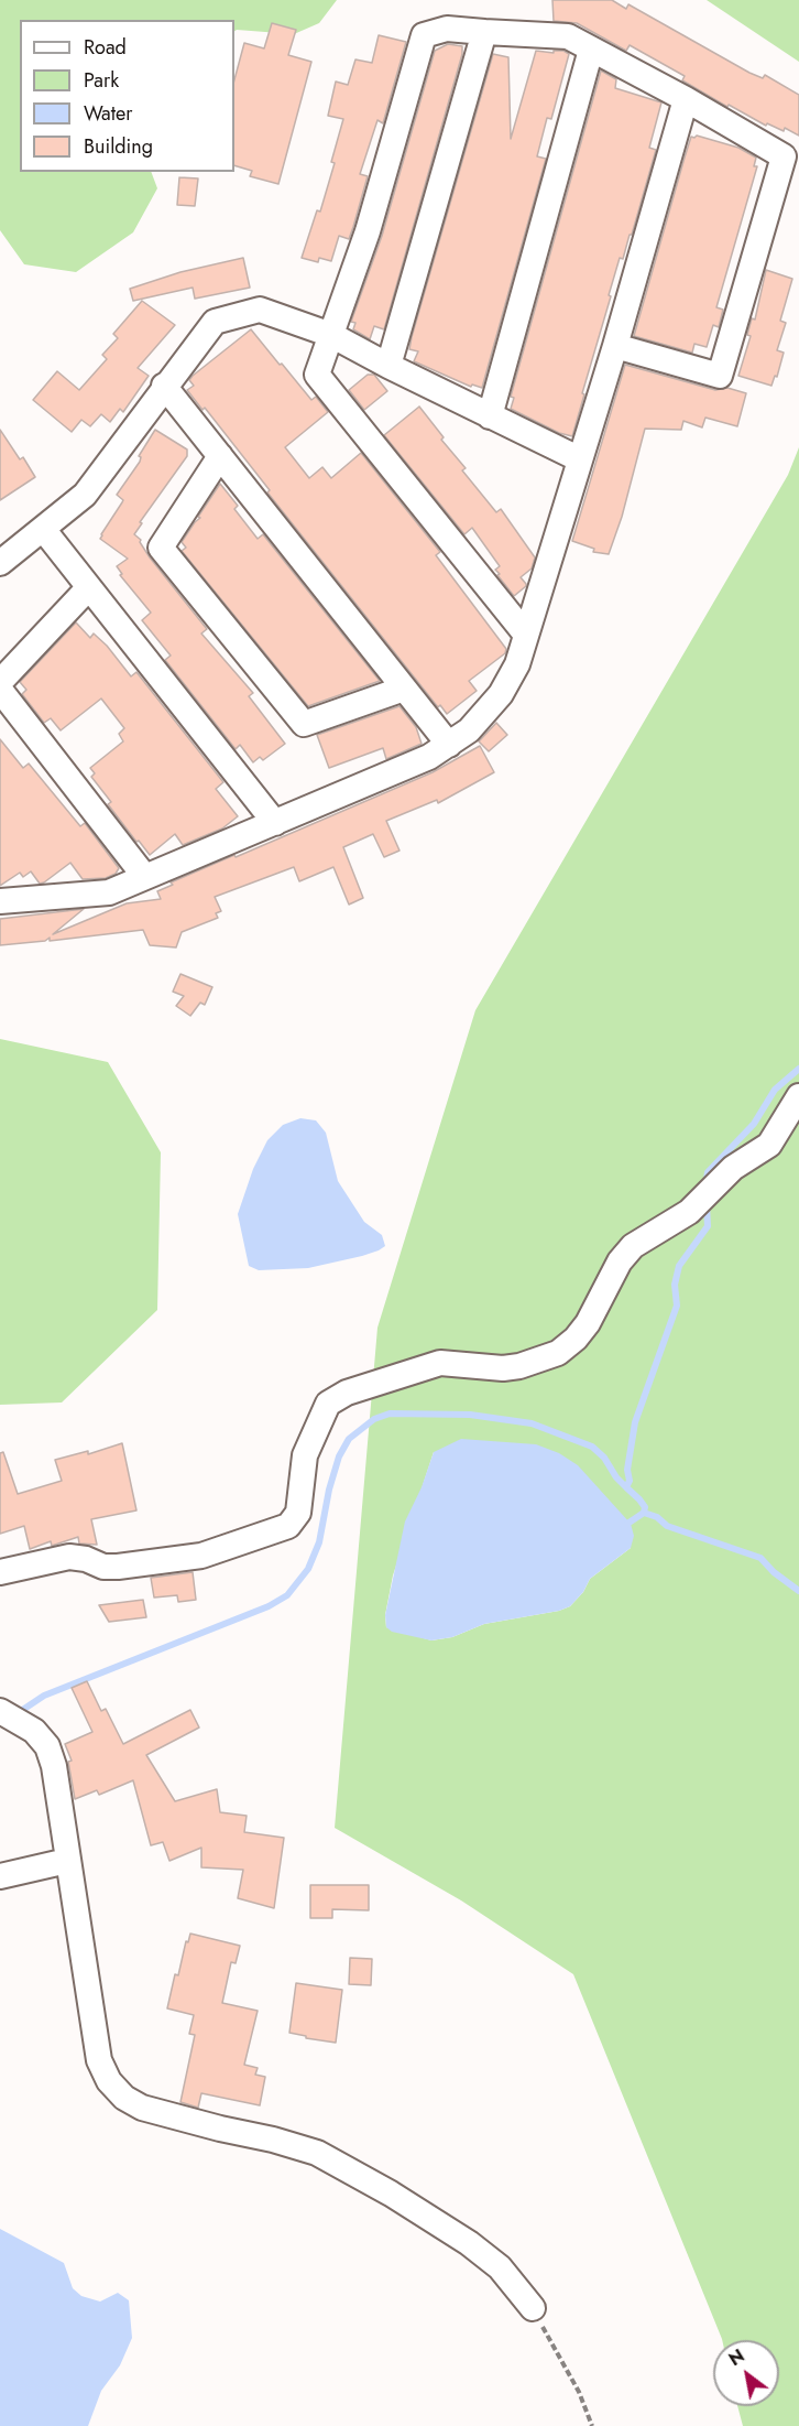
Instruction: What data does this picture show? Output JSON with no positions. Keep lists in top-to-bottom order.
{
  "legend": [
    "Road",
    "Park",
    "Water",
    "Building"
  ],
  "north": "top left"
}
